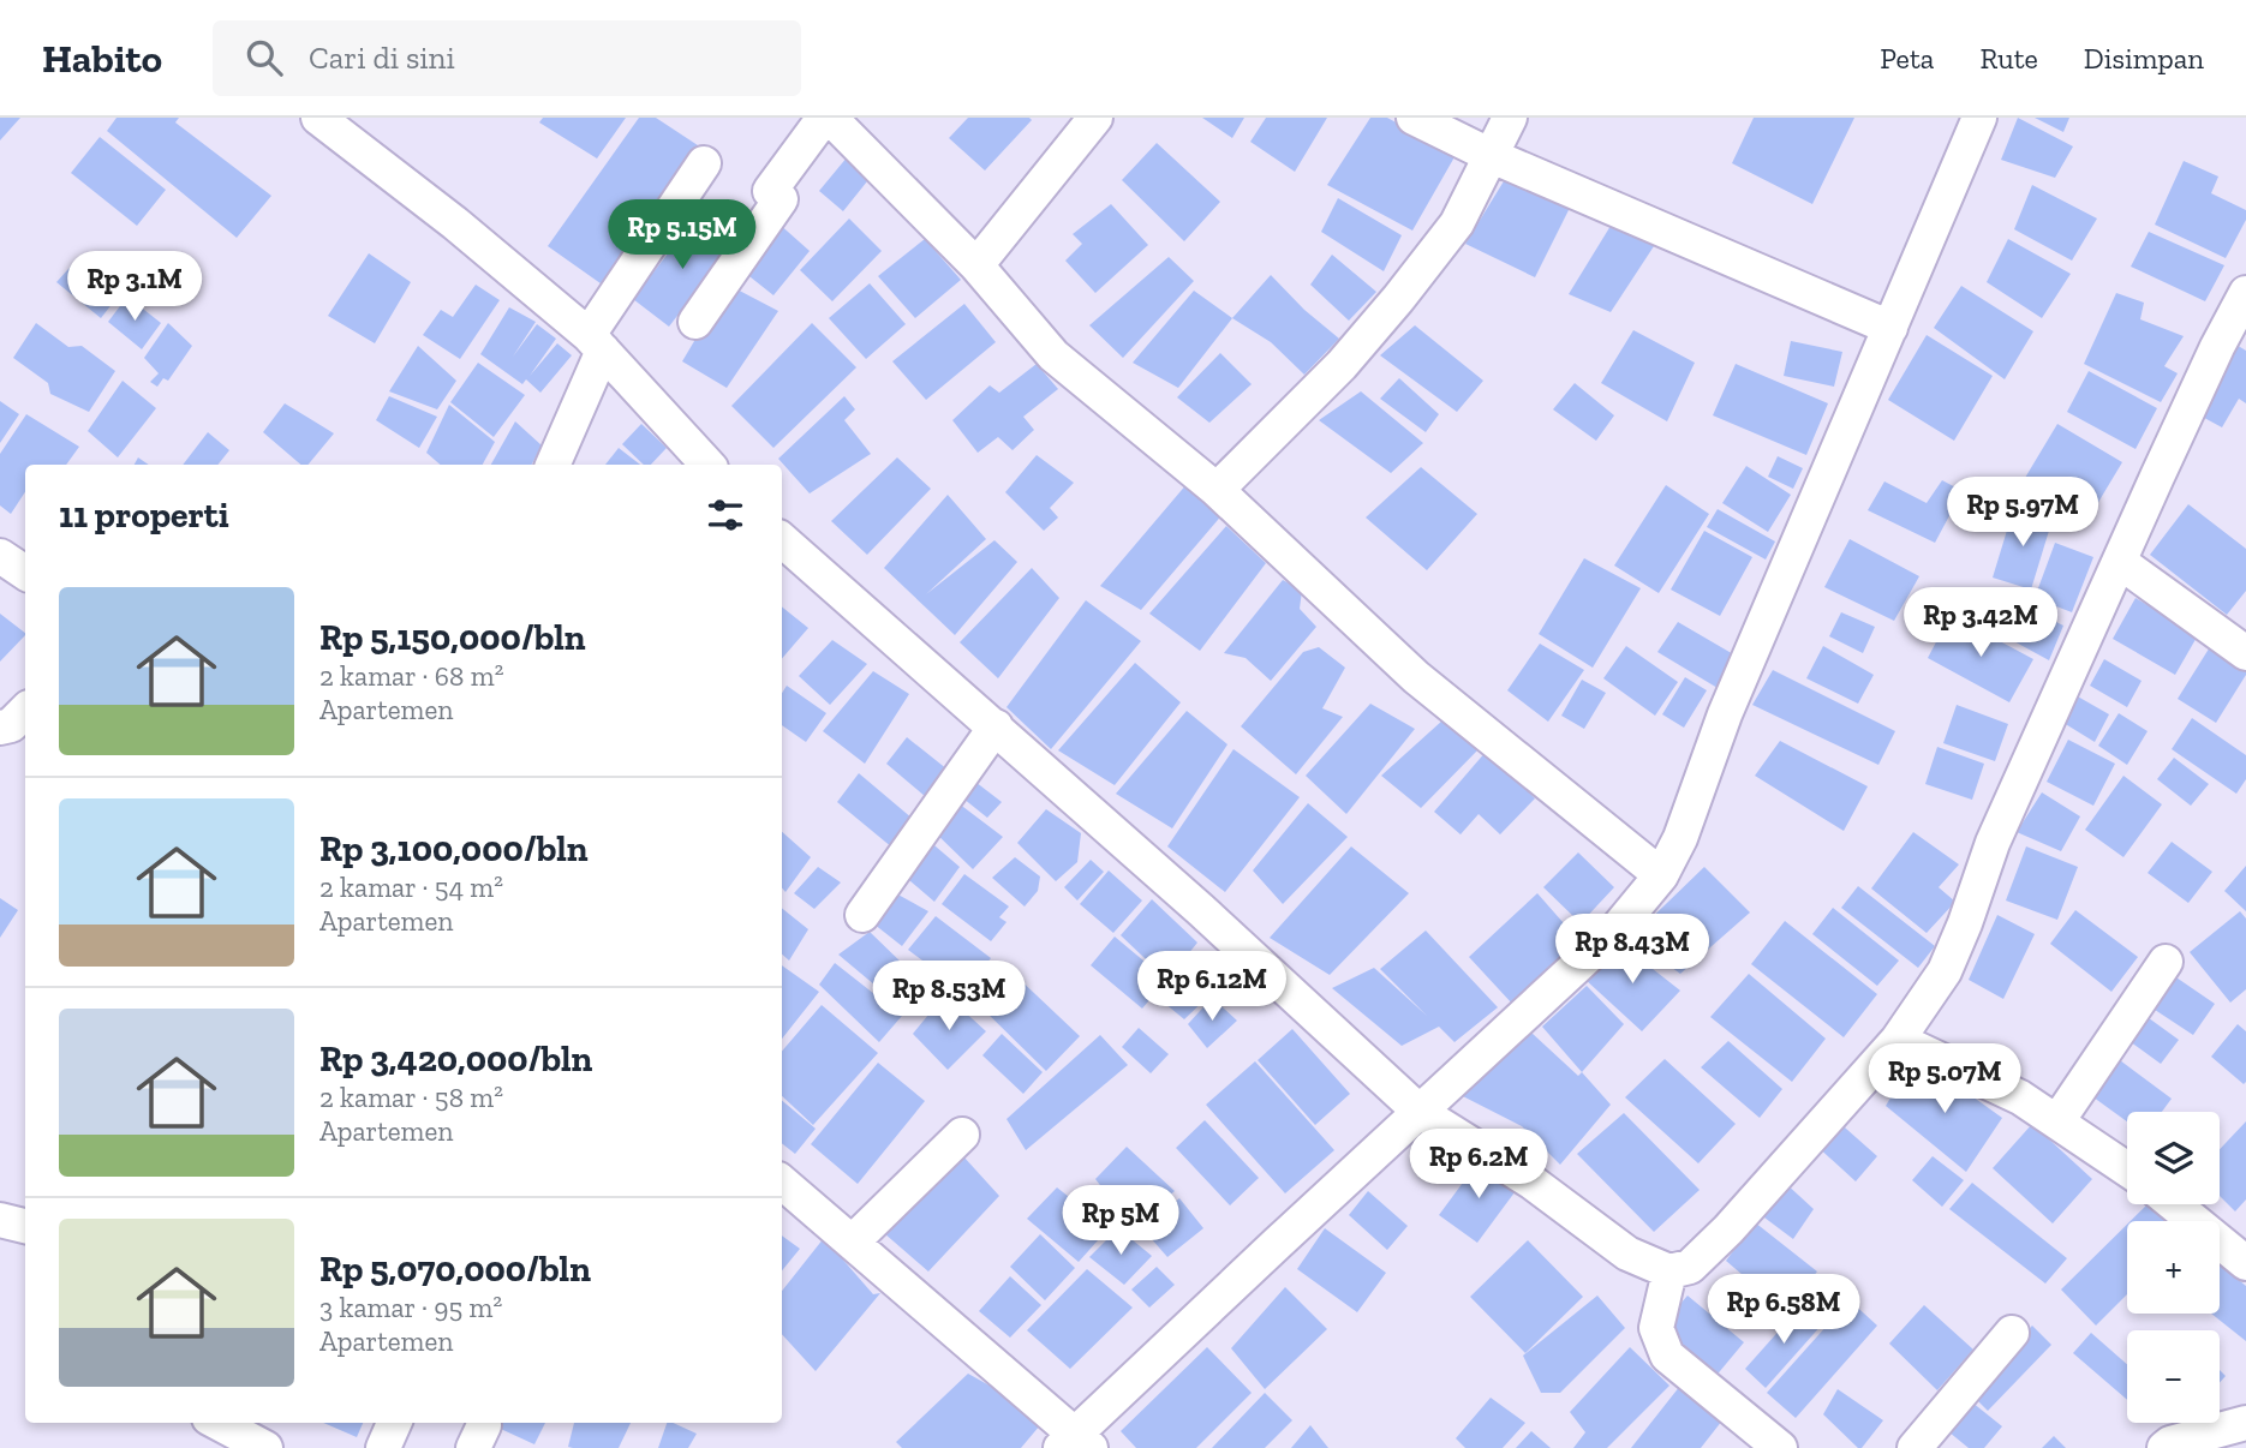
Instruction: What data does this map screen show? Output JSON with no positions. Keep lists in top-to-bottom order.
{
  "page": {
    "header": "Habito",
    "search": "Cari di sini",
    "nav": ["Peta", "Rute", "Disimpan"],
    "price": [
      "Rp 5.15M",
      "Rp 3.1M",
      "Rp 5.97M",
      "Rp 3.42M",
      "Rp 8.43M",
      "Rp 6.12M",
      "Rp 8.53M",
      "Rp 5.07M",
      "Rp 6.2M",
      "Rp 5M",
      "Rp 6.58M"
    ],
    "heading": "11 properti",
    "list": [
      {
        "name": "Rp 5,150,000/bln",
        "note": "2 kamar · 68 m² · Apartemen"
      },
      {
        "name": "Rp 3,100,000/bln",
        "note": "2 kamar · 54 m² · Apartemen"
      },
      {
        "name": "Rp 3,420,000/bln",
        "note": "2 kamar · 58 m² · Apartemen"
      },
      {
        "name": "Rp 5,070,000/bln",
        "note": "3 kamar · 95 m² · Apartemen"
      }
    ],
    "map_buttons": ["+", "−"]
  }
}
